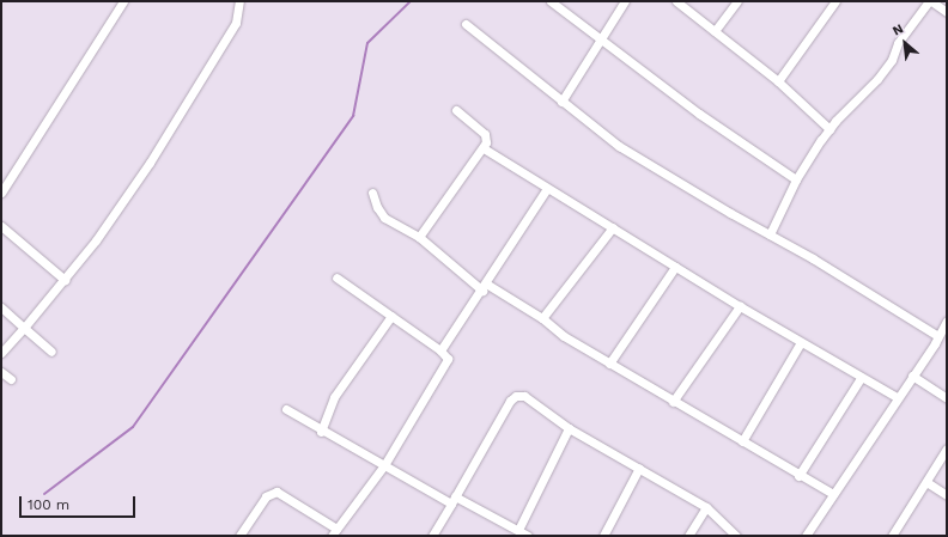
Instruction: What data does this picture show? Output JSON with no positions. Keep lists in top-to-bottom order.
{
  "scale_bar": "100 m",
  "north": "top left"
}
